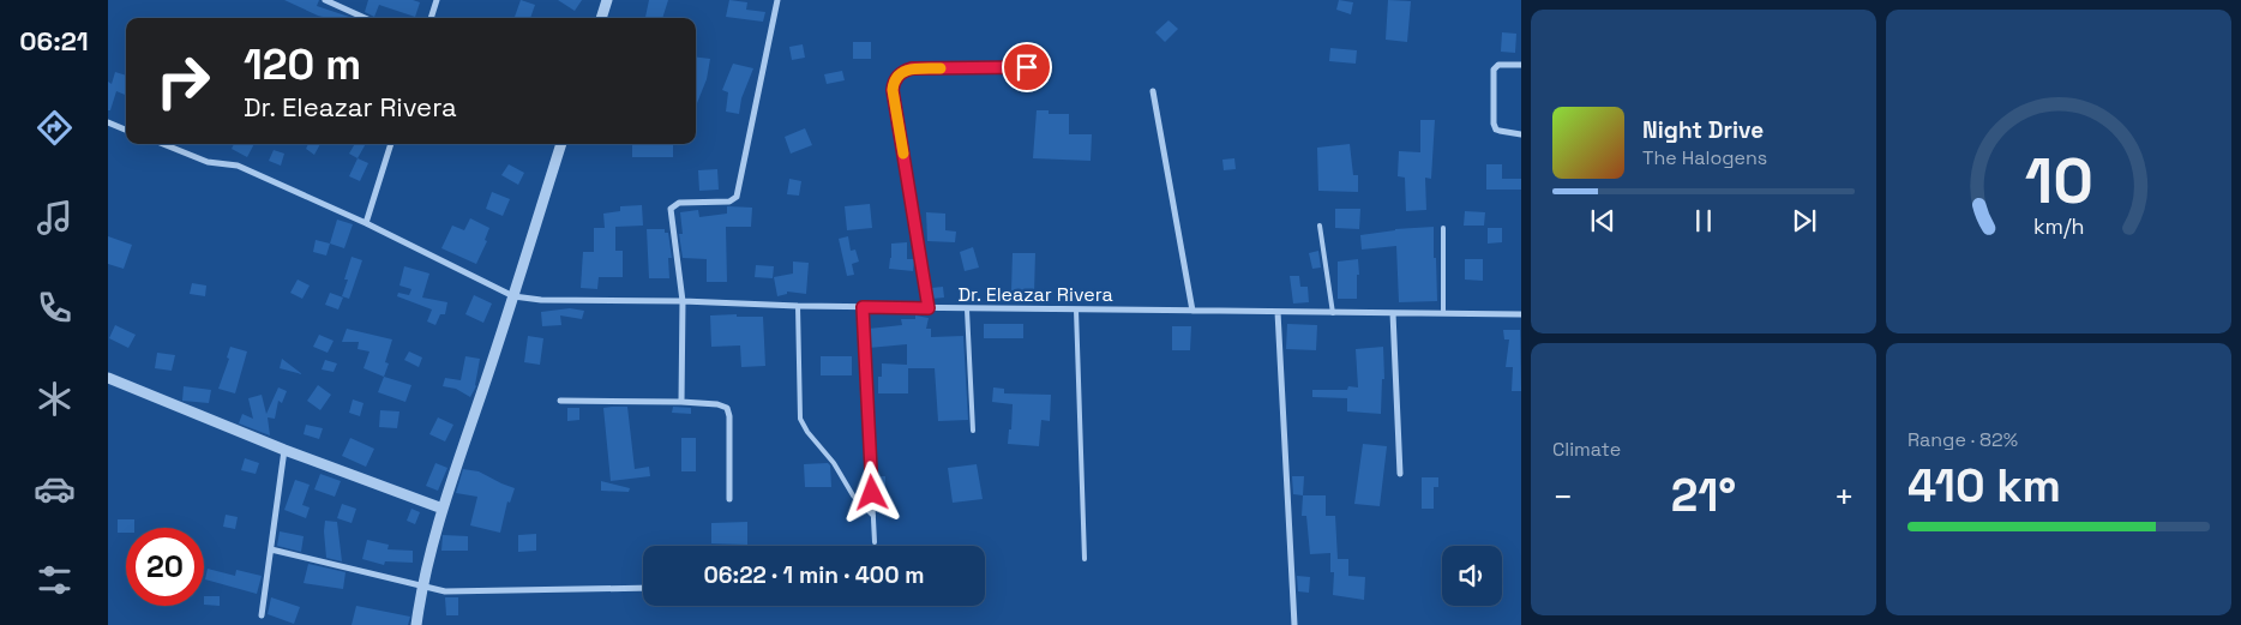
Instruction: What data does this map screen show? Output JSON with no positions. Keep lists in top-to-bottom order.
{
  "streets": {
    "street": ["Dr. Eleazar Rivera"]
  },
  "page": {
    "tabs": "06:21",
    "turn": ["120 m", "Dr. Eleazar Rivera"],
    "song": ["Night Drive", "The Halogens"],
    "tile": [
      "Climate",
      ["Range · 82%", "410 km"]
    ],
    "heat": ["−", "21°", "+"],
    "limit": "20",
    "trip": "06:22 · 1 min · 400 m",
    "gauge": ["10", "km/h"]
  }
}
